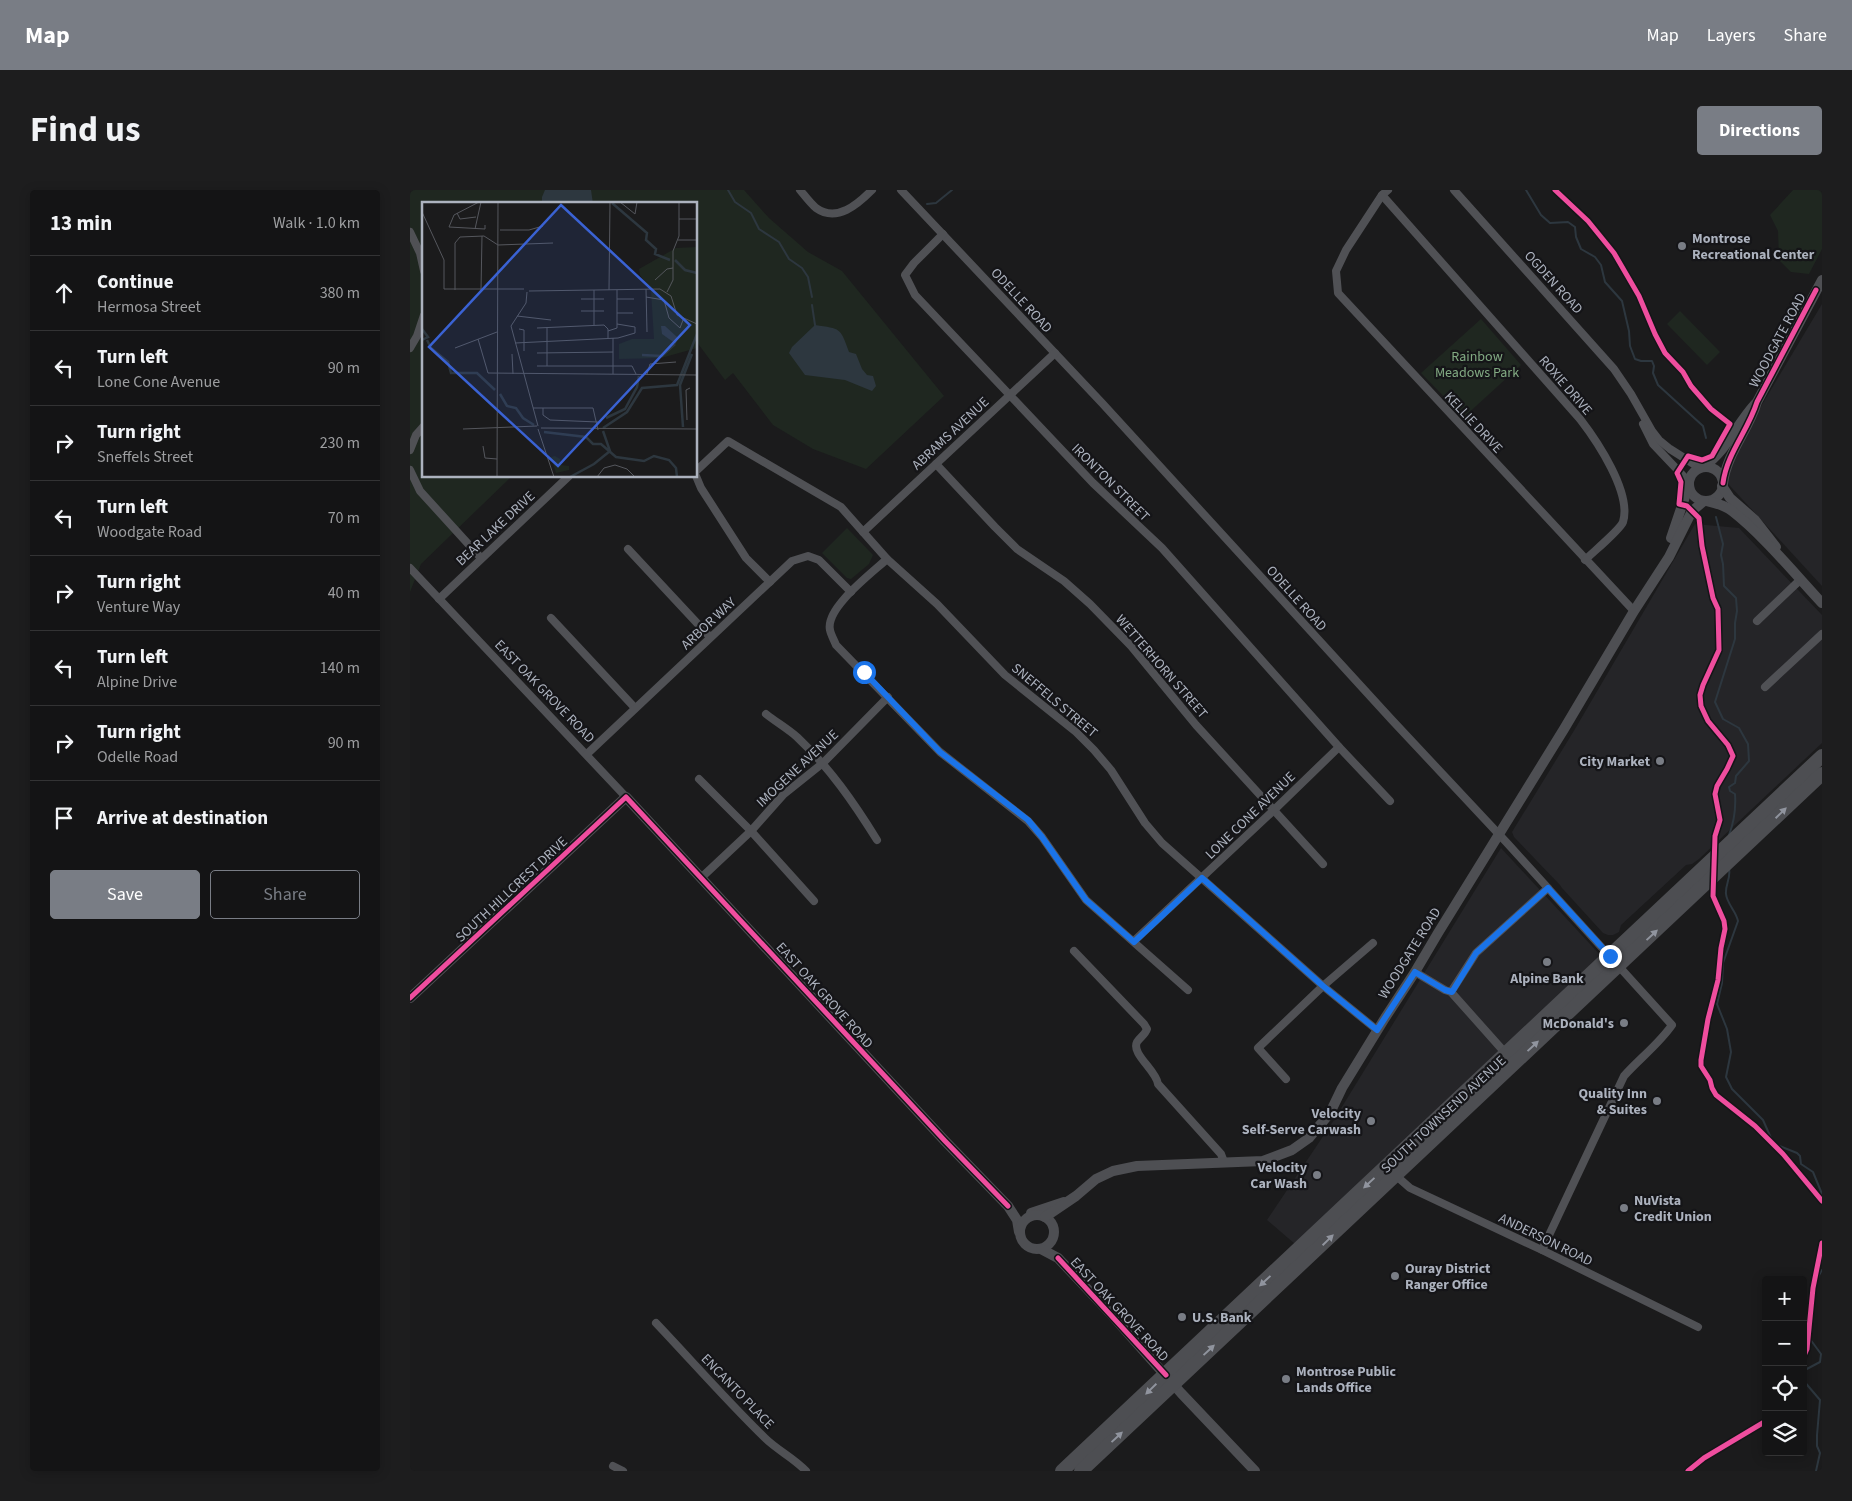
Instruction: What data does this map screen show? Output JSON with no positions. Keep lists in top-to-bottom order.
{
  "streets": {
    "highway": ["SOUTH TOWNSEND AVENUE"],
    "street": [
      "OGDEN ROAD",
      "ODELLE ROAD",
      "WOODGATE ROAD",
      "ROXIE DRIVE",
      "KELLIE DRIVE",
      "ABRAMS AVENUE",
      "IRONTON STREET",
      "BEAR LAKE DRIVE",
      "ARBOR WAY",
      "WETTERHORN STREET",
      "EAST OAK GROVE ROAD",
      "SNEFFELS STREET",
      "IMOGENE AVENUE",
      "LONE CONE AVENUE",
      "SOUTH HILLCREST DRIVE",
      "ANDERSON ROAD",
      "ENCANTO PLACE"
    ]
  },
  "crossings": [
    ["OGDEN ROAD", "WOODGATE ROAD"],
    ["ODELLE ROAD", "WOODGATE ROAD"],
    ["ODELLE ROAD", "ABRAMS AVENUE"],
    ["ODELLE ROAD", "IRONTON STREET"],
    ["ODELLE ROAD", "SOUTH TOWNSEND AVENUE"],
    ["ODELLE ROAD", "ANDERSON ROAD"],
    ["WOODGATE ROAD", "KELLIE DRIVE"],
    ["WOODGATE ROAD", "EAST OAK GROVE ROAD"],
    ["WOODGATE ROAD", "SNEFFELS STREET"],
    ["ROXIE DRIVE", "KELLIE DRIVE"],
    ["ABRAMS AVENUE", "IRONTON STREET"],
    ["ABRAMS AVENUE", "WETTERHORN STREET"],
    ["ABRAMS AVENUE", "SNEFFELS STREET"],
    ["IRONTON STREET", "LONE CONE AVENUE"],
    ["BEAR LAKE DRIVE", "EAST OAK GROVE ROAD"],
    ["ARBOR WAY", "EAST OAK GROVE ROAD"],
    ["WETTERHORN STREET", "LONE CONE AVENUE"],
    ["EAST OAK GROVE ROAD", "IMOGENE AVENUE"],
    ["EAST OAK GROVE ROAD", "SOUTH HILLCREST DRIVE"],
    ["EAST OAK GROVE ROAD", "SOUTH TOWNSEND AVENUE"],
    ["SNEFFELS STREET", "LONE CONE AVENUE"],
    ["SOUTH TOWNSEND AVENUE", "ANDERSON ROAD"]
  ],
  "parks": ["Rainbow Meadows Park"],
  "places": [
    "Montrose Recreational Center",
    "City Market",
    "Alpine Bank",
    "McDonald's",
    "Quality Inn & Suites",
    "Velocity Self-Serve Carwash",
    "Velocity Car Wash",
    "NuVista Credit Union",
    "Ouray District Ranger Office",
    "U.S. Bank",
    "Montrose Public Lands Office"
  ],
  "page": {
    "header": "Map",
    "nav": ["Map", "Layers", "Share"],
    "title": "Find us",
    "buttons": [
      "Directions",
      ["Save", "Share"]
    ],
    "heading": ["13 min", "Walk · 1.0 km"],
    "list": [
      ["Continue", "Hermosa Street", "380 m"],
      ["Turn left", "Lone Cone Avenue", "90 m"],
      ["Turn right", "Sneffels Street", "230 m"],
      ["Turn left", "Woodgate Road", "70 m"],
      ["Turn right", "Venture Way", "40 m"],
      ["Turn left", "Alpine Drive", "140 m"],
      ["Turn right", "Odelle Road", "90 m"],
      "Arrive at destination"
    ],
    "map_buttons": ["+", "−"]
  }
}
